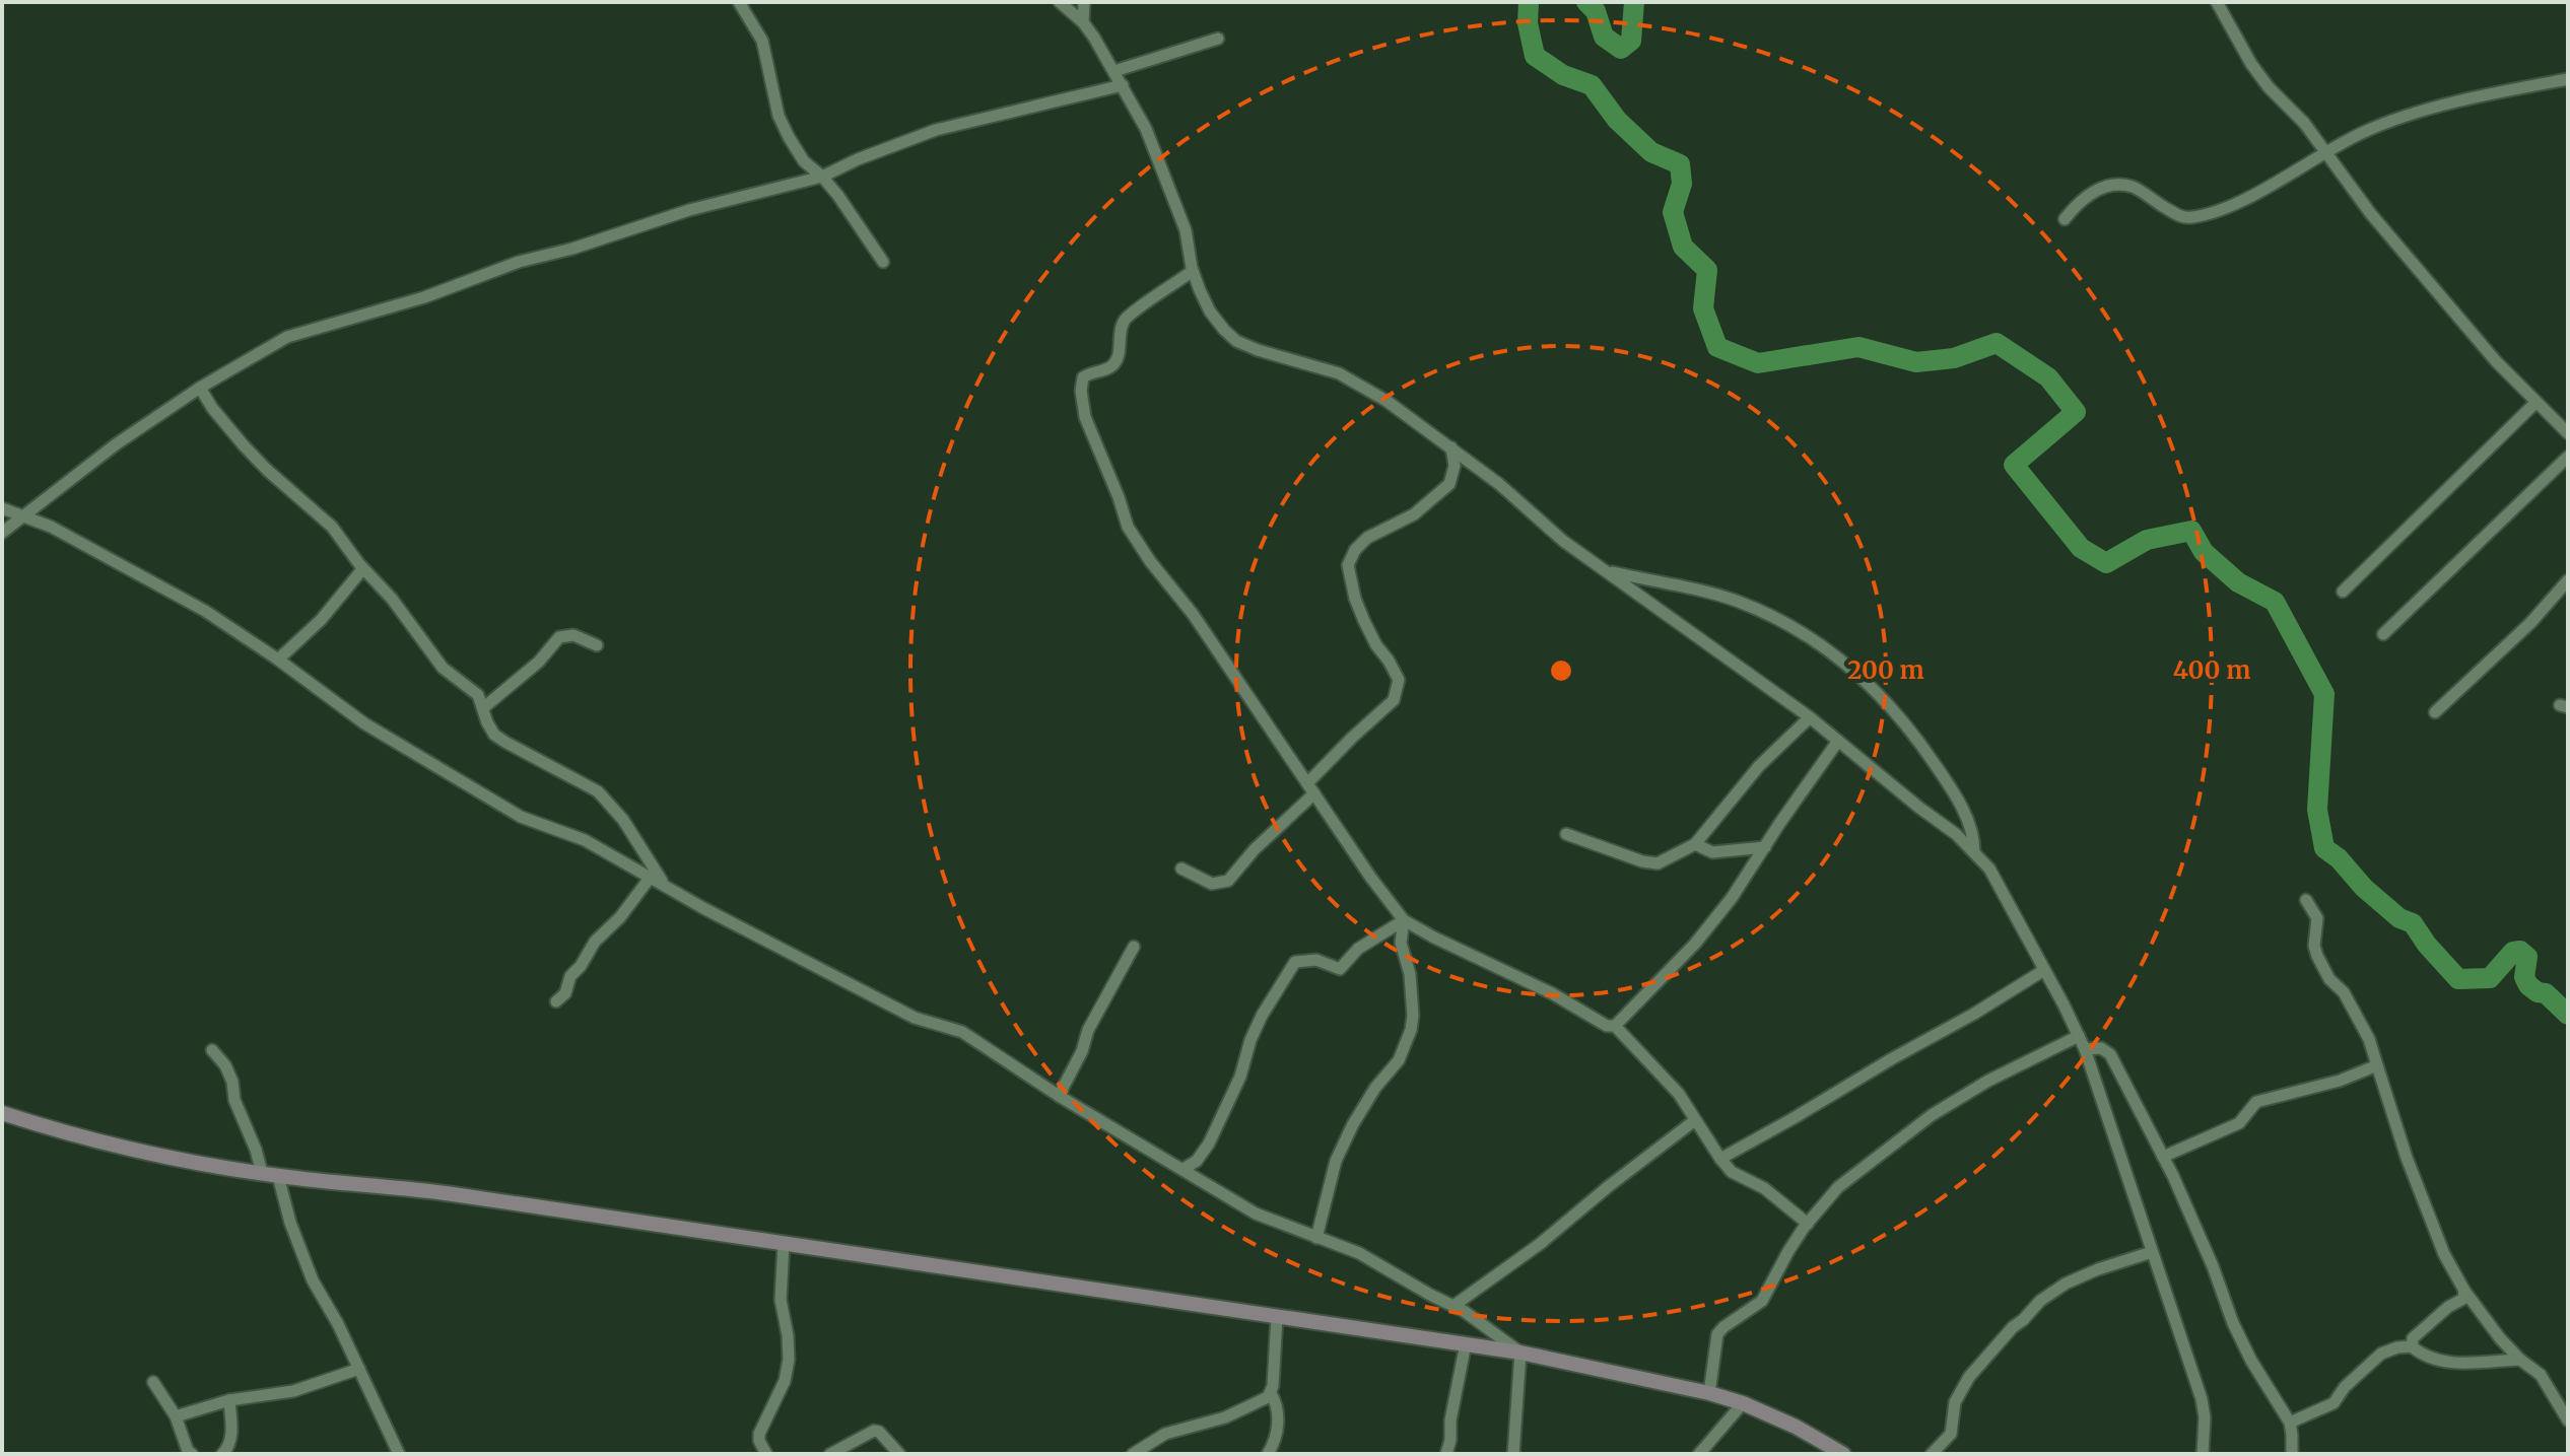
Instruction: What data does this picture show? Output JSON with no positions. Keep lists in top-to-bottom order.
{
  "rings": ["200 m", "400 m"]
}
